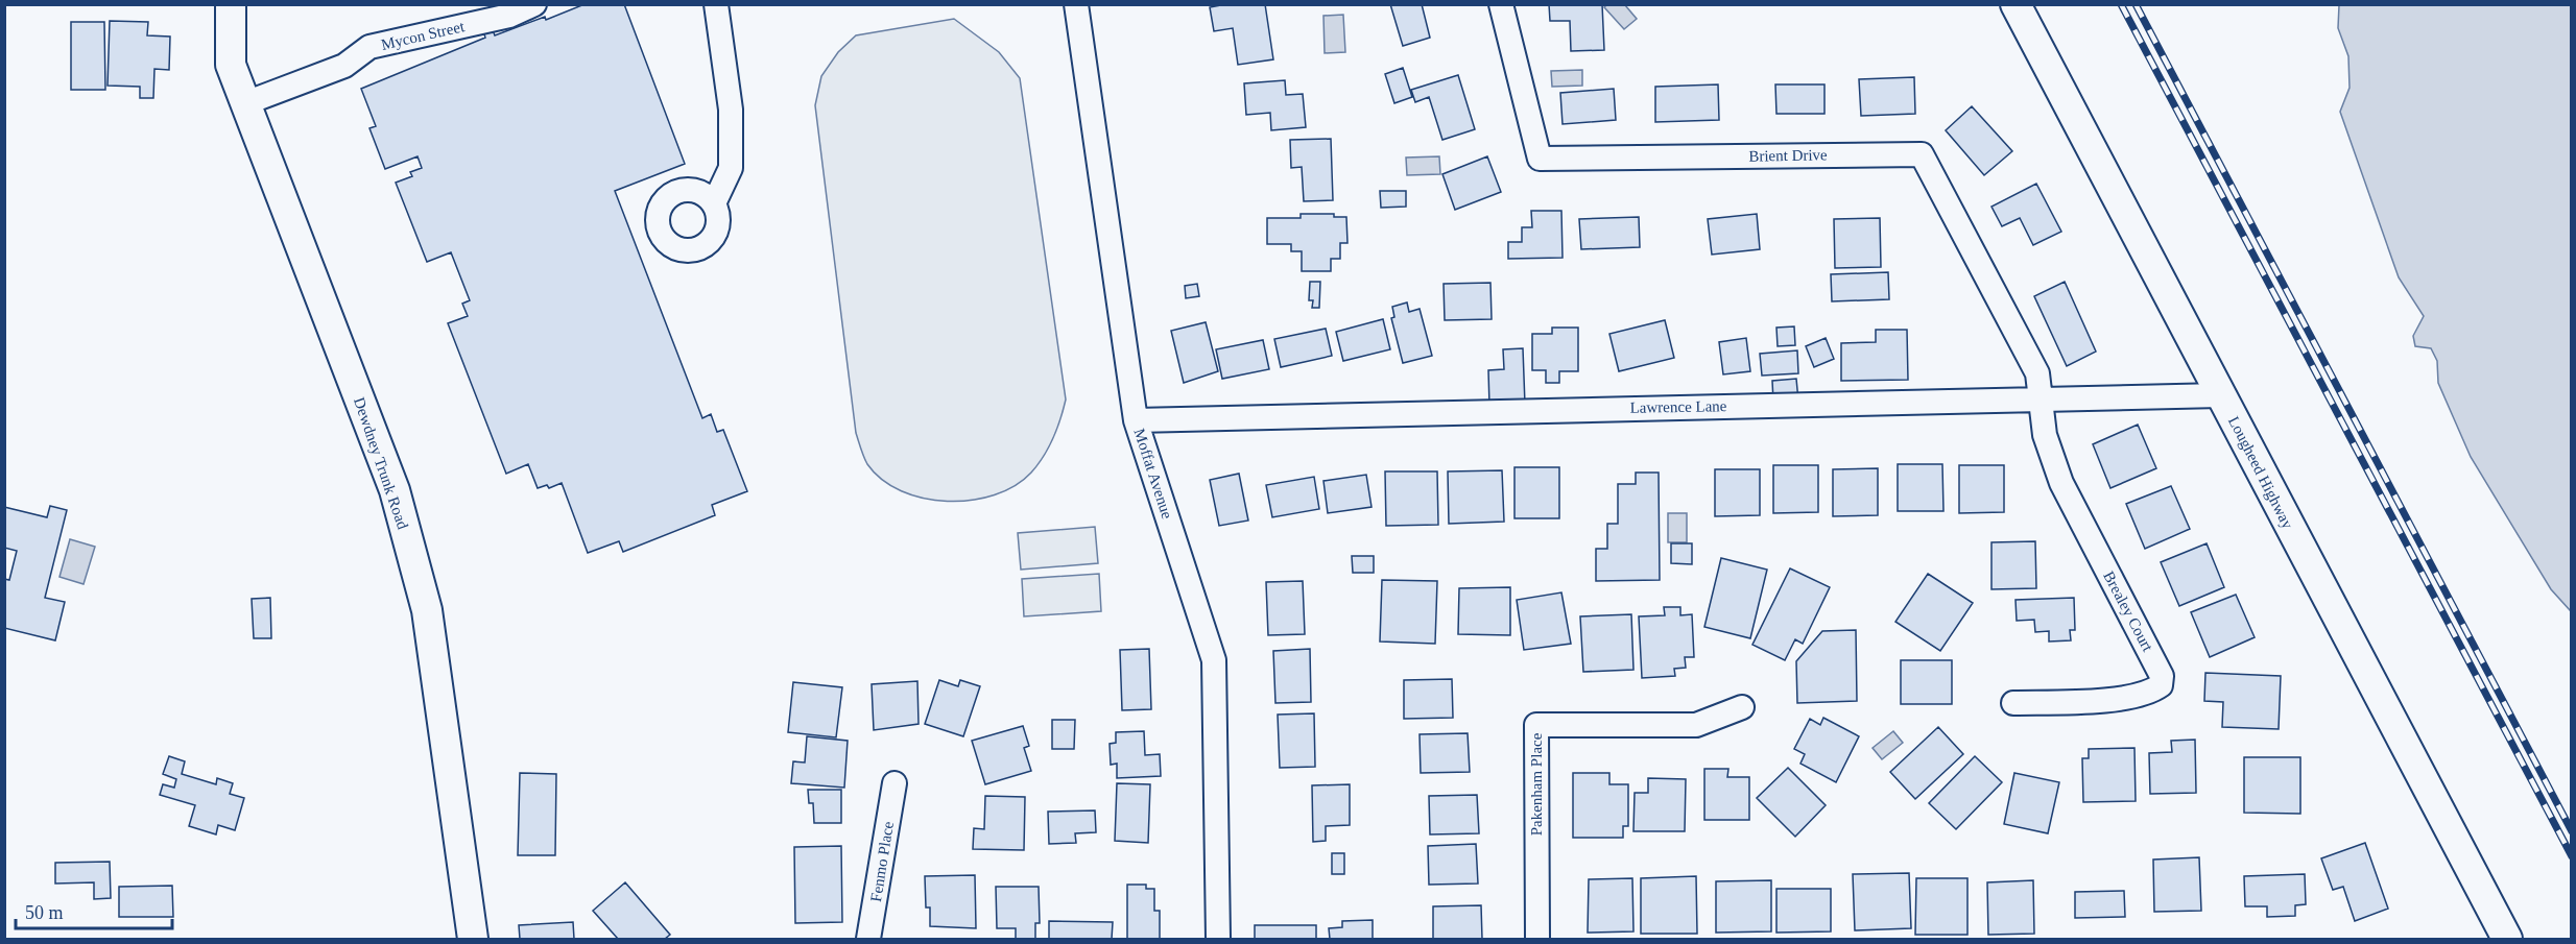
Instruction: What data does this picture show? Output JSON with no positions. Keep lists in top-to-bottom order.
{
  "streets": {
    "main road": ["Dewdney Trunk Road", "Lougheed Highway"],
    "street": [
      "Mycon Street",
      "Brient Drive",
      "Lawrence Lane",
      "Moffat Avenue",
      "Brealey Court",
      "Pakenham Place",
      "Fenmo Place"
    ]
  },
  "crossings": [
    ["Mycon Street", "Dewdney Trunk Road"],
    ["Brient Drive", "Lawrence Lane"],
    ["Brient Drive", "Brealey Court"],
    ["Lawrence Lane", "Lougheed Highway"],
    ["Lawrence Lane", "Moffat Avenue"],
    ["Lawrence Lane", "Brealey Court"]
  ],
  "scale_bar": "50 m"
}
